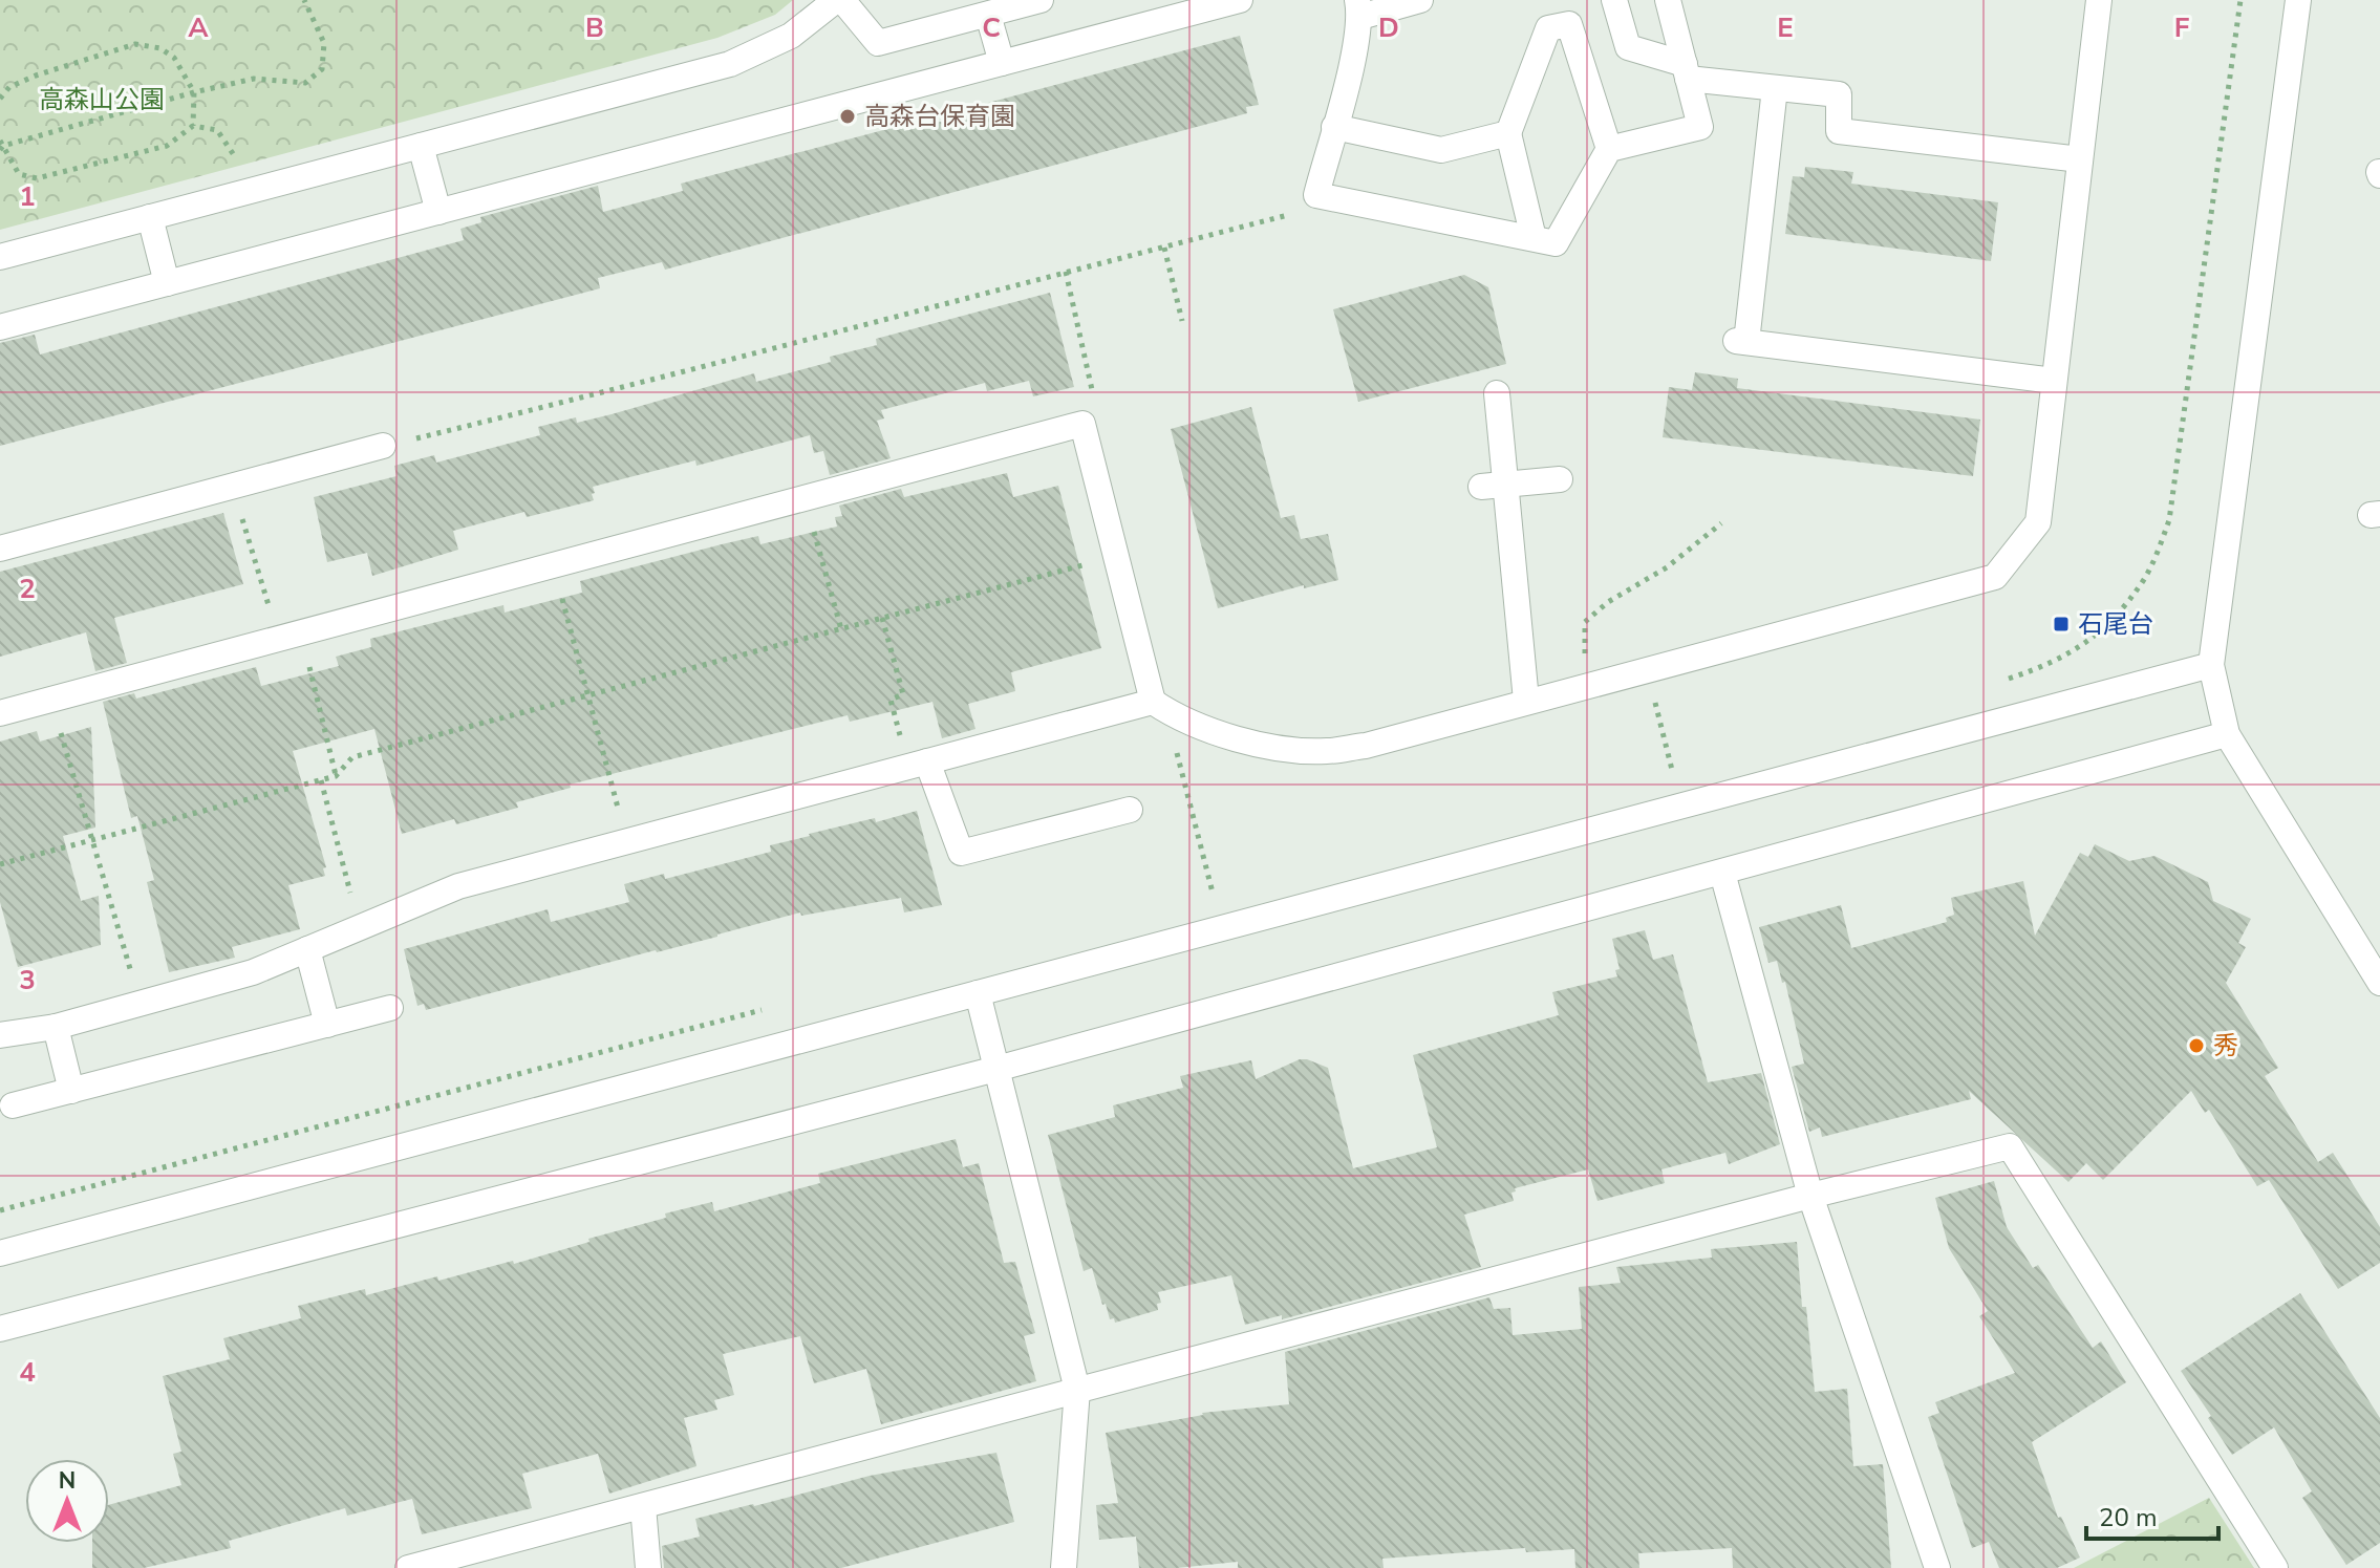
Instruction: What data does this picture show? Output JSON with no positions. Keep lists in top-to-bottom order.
{
  "parks": ["高森山公園"],
  "places": {
    "other": ["高森台保育園", "秀"],
    "transit": ["石尾台"]
  },
  "scale_bar": "20 m",
  "north": "top",
  "grid": {
    "columns": [
      "A",
      "B",
      "C",
      "D",
      "E",
      "F"
    ],
    "rows": [
      "1",
      "2",
      "3",
      "4"
    ]
  }
}
